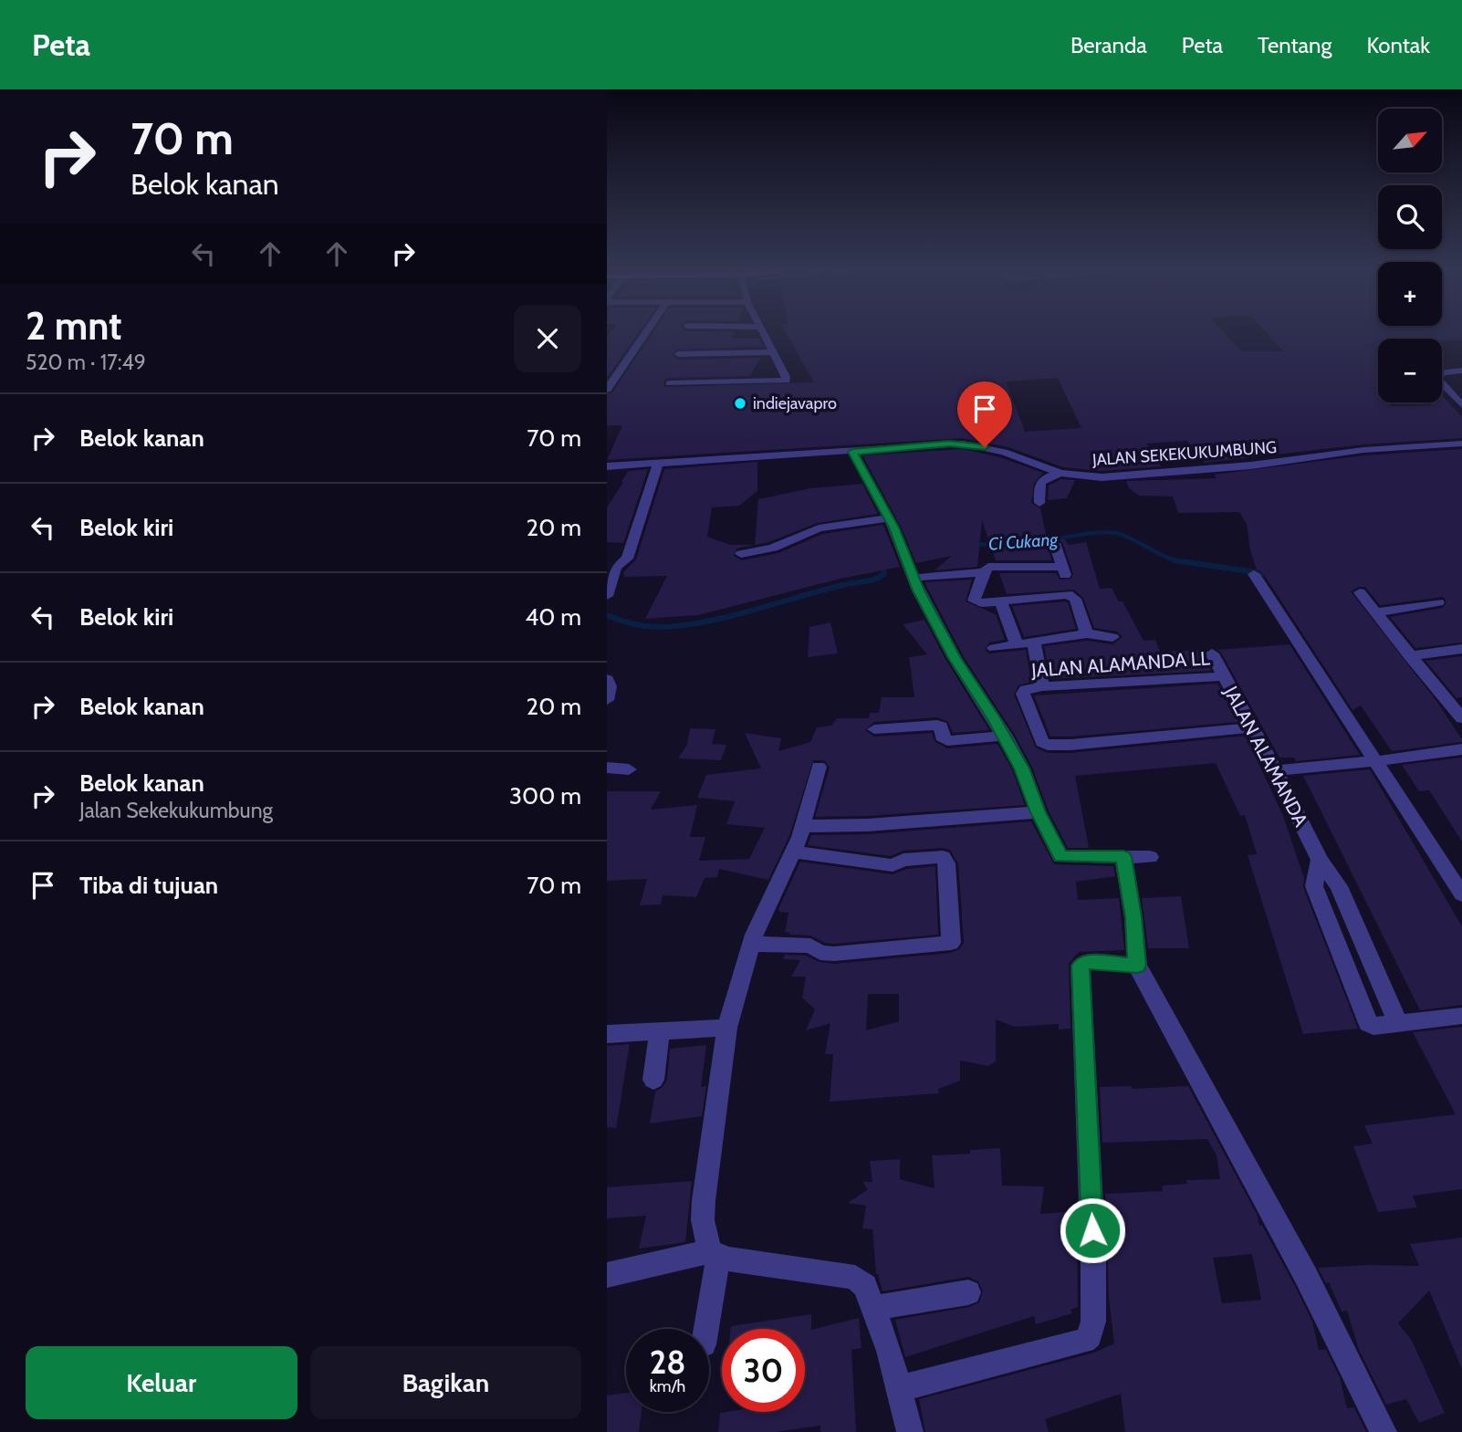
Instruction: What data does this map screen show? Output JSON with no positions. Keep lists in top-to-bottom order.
{
  "streets": {
    "street": ["JALAN SEKEKUKUMBUNG", "JALAN ALAMANDA LL", "JALAN ALAMANDA"]
  },
  "crossings": [
    ["JALAN ALAMANDA LL", "JALAN ALAMANDA"]
  ],
  "water": ["Ci Cukang"],
  "places": ["indiejavapro"],
  "north": "top right",
  "page": {
    "header": "Peta",
    "nav": [
      "Beranda",
      "Peta",
      "Tentang",
      "Kontak"
    ],
    "turn": ["70 m", "Belok kanan"],
    "map_buttons": ["+", "−"],
    "heading": ["2 mnt", "520 m · 17:49"],
    "list": [
      {
        "name": "Belok kanan",
        "value": "70 m"
      },
      {
        "name": "Belok kiri",
        "value": "20 m"
      },
      {
        "name": "Belok kiri",
        "value": "40 m"
      },
      {
        "name": "Belok kanan",
        "value": "20 m"
      },
      {
        "name": "Belok kanan",
        "note": "Jalan Sekekukumbung",
        "value": "300 m"
      },
      {
        "name": "Tiba di tujuan",
        "value": "70 m"
      }
    ],
    "speed": "28 km/h",
    "limit": "30",
    "buttons": ["Keluar", "Bagikan"]
  }
}
